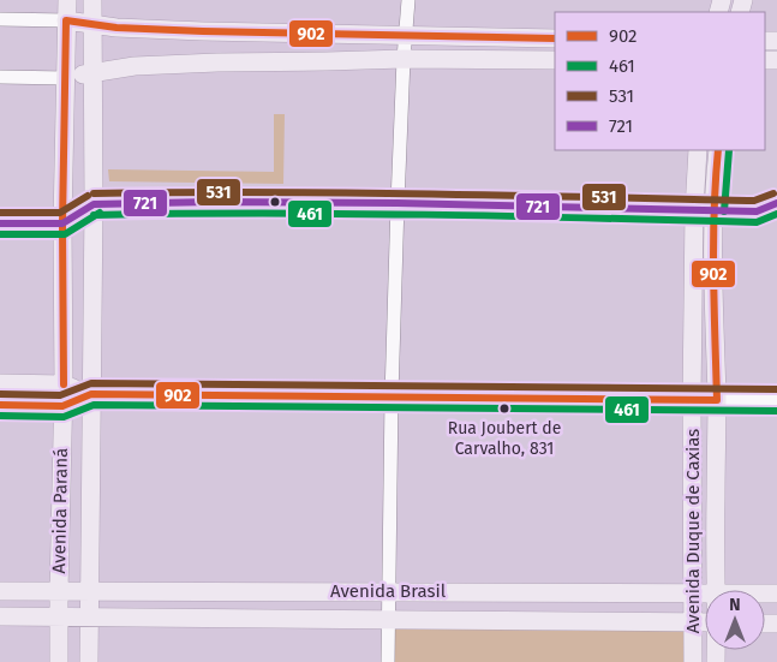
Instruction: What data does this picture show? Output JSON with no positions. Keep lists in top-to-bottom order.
{
  "streets": {
    "main road": ["Avenida Paraná", "Avenida Duque de Caxias", "Avenida Brasil"]
  },
  "crossings": [
    ["Avenida Paraná", "Avenida Brasil"],
    ["Avenida Duque de Caxias", "Avenida Brasil"]
  ],
  "places": ["Rua Joubert de Carvalho, 831"],
  "lines": [
    "transit line 902",
    "transit line 461",
    "transit line 531",
    "transit line 721"
  ],
  "legend": [
    "902",
    "461",
    "531",
    "721"
  ],
  "north": "top"
}
